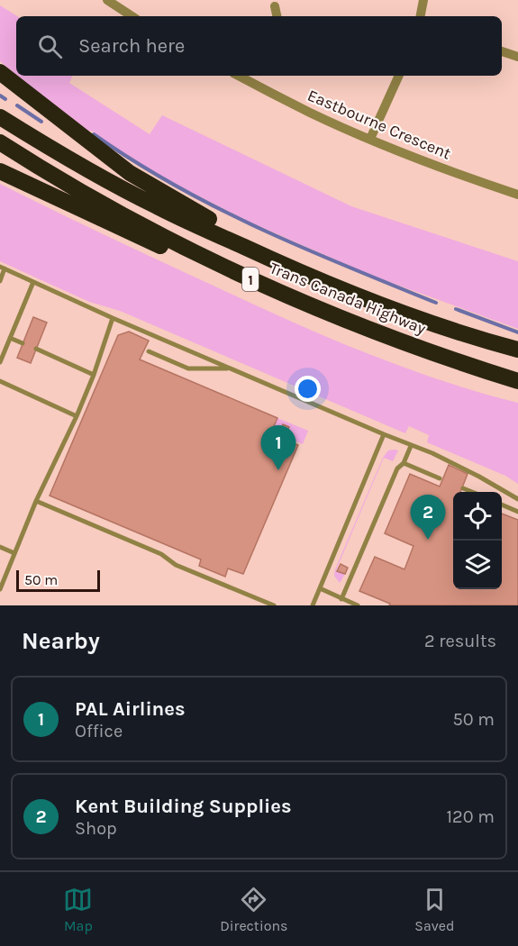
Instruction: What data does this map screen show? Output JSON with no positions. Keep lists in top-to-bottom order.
{
  "streets": {
    "highway": ["1", "Trans Canada Highway"],
    "street": ["Eastbourne Crescent"]
  },
  "scale_bar": "50 m",
  "page": {
    "search": "Search here",
    "pins": ["1", "2"],
    "scale": "50 m",
    "heading": ["Nearby", "2 results"],
    "list": [
      {
        "mark": "1",
        "name": "PAL Airlines",
        "note": "Office",
        "value": "50 m"
      },
      {
        "mark": "2",
        "name": "Kent Building Supplies",
        "note": "Shop",
        "value": "120 m"
      }
    ],
    "nav": ["Map", "Directions", "Saved"]
  }
}
